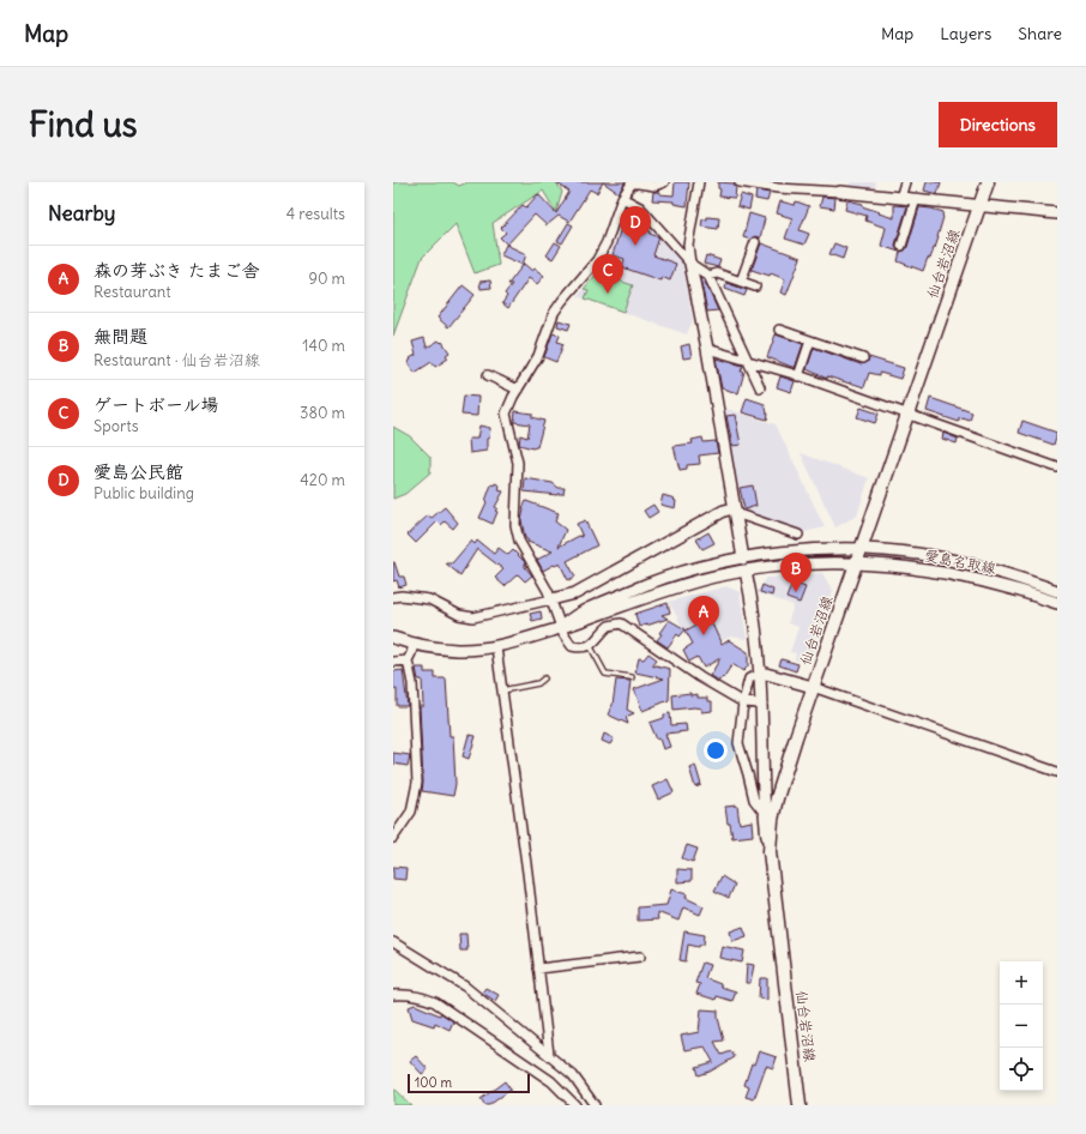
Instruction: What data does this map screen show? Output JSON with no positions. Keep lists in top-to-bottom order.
{
  "streets": {
    "main road": ["仙台岩沼線"],
    "street": ["愛島名取線"]
  },
  "crossings": [
    ["仙台岩沼線", "愛島名取線"]
  ],
  "scale_bar": "100 m",
  "page": {
    "header": "Map",
    "nav": ["Map", "Layers", "Share"],
    "buttons": "Directions",
    "title": "Find us",
    "heading": ["Nearby", "4 results"],
    "pins": [
      "D",
      "C",
      "B",
      "A"
    ],
    "list": [
      {
        "mark": "A",
        "name": "森の芽ぶき たまご舎",
        "note": "Restaurant",
        "value": "90 m"
      },
      {
        "mark": "B",
        "name": "無問題",
        "note": "Restaurant · 仙台岩沼線",
        "value": "140 m"
      },
      {
        "mark": "C",
        "name": "ゲートボール場",
        "note": "Sports",
        "value": "380 m"
      },
      {
        "mark": "D",
        "name": "愛島公民館",
        "note": "Public building",
        "value": "420 m"
      }
    ],
    "map_buttons": ["+", "−"],
    "scale": "100 m"
  }
}
